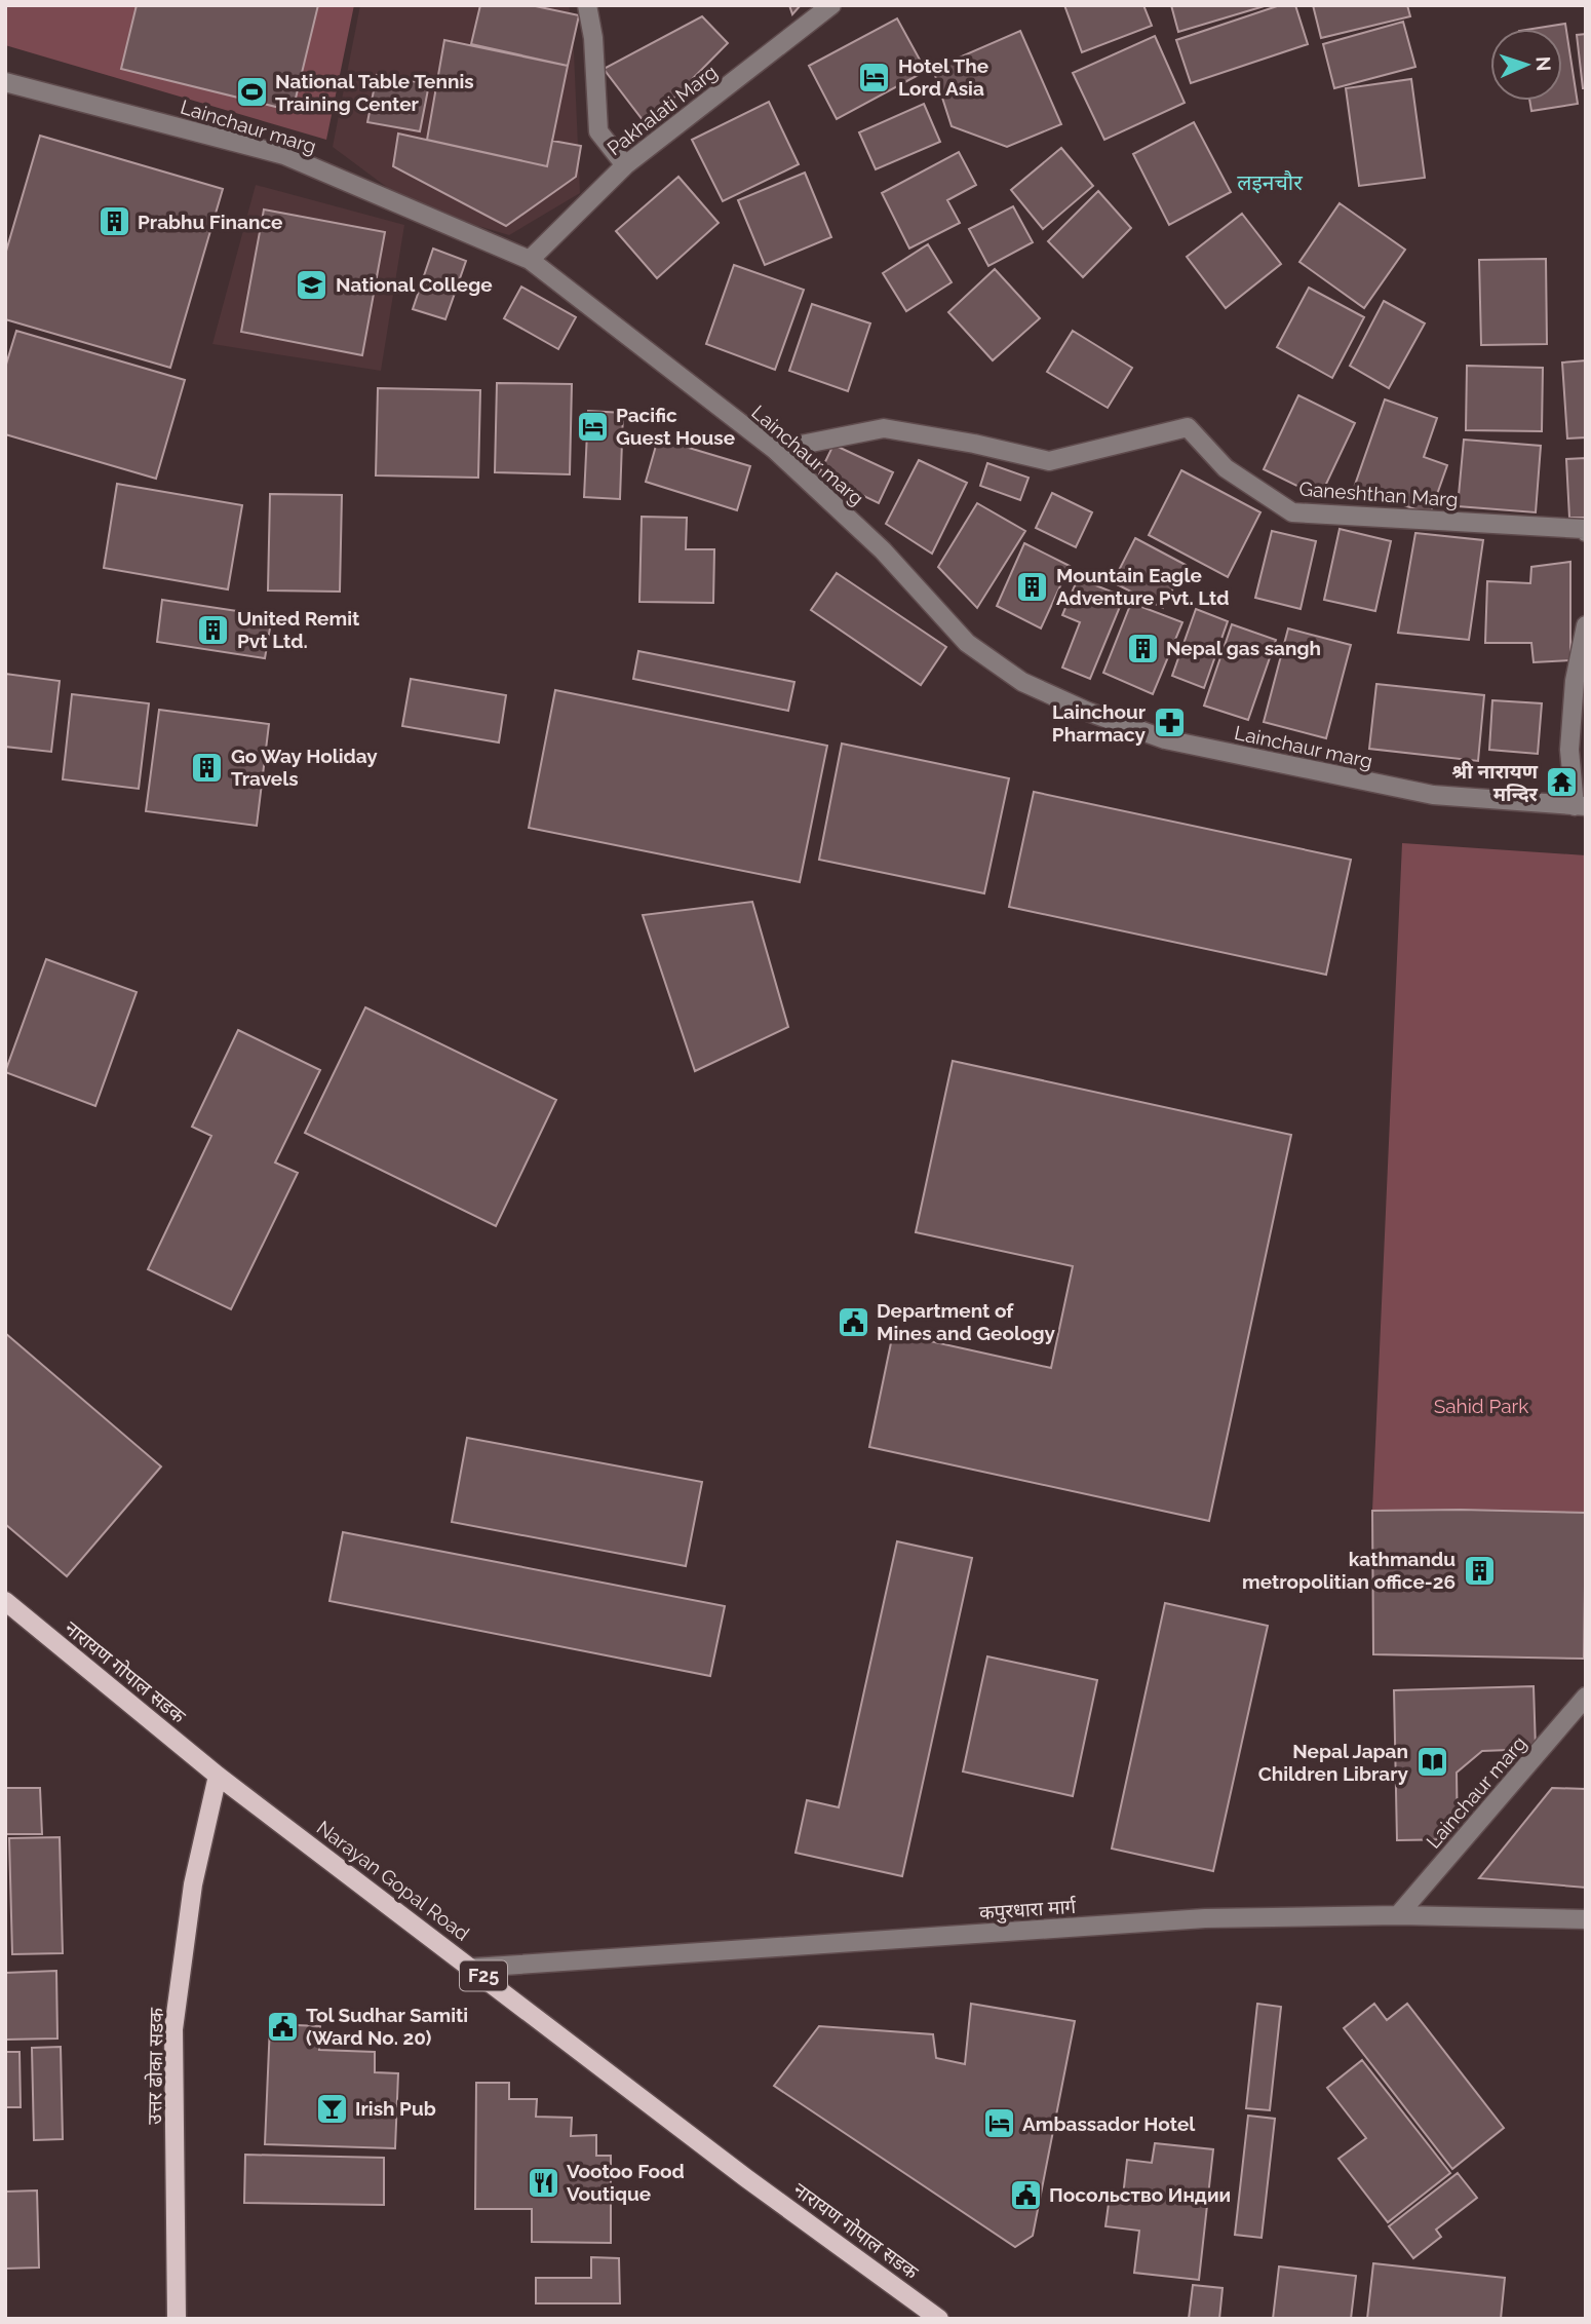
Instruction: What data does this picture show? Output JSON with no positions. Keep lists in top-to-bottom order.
{
  "streets": {
    "main road": [
      "नारायण गोपाल सडक",
      "Narayan Gopal Road",
      "F25",
      "उत्तर ढोका सडक"
    ],
    "street": [
      "Pakhalati Marg",
      "Lainchaur marg",
      "Ganeshthan Marg",
      "कपुरधारा मार्ग"
    ]
  },
  "crossings": [
    ["Pakhalati Marg", "Lainchaur marg"],
    ["Lainchaur marg", "Ganeshthan Marg"],
    ["Lainchaur marg", "कपुरधारा मार्ग"],
    ["नारायण गोपाल सडक", "Narayan Gopal Road"],
    ["नारायण गोपाल सडक", "उत्तर ढोका सडक"],
    ["Narayan Gopal Road", "कपुरधारा मार्ग"],
    ["Narayan Gopal Road", "उत्तर ढोका सडक"]
  ],
  "districts": ["लइनचौर"],
  "parks": ["Sahid Park"],
  "places": {
    "hotel": ["Hotel The Lord Asia", "Pacific Guest House", "Ambassador Hotel"],
    "sports": ["National Table Tennis Training Center"],
    "building": [
      "Prabhu Finance",
      "Mountain Eagle Adventure Pvt. Ltd",
      "United Remit Pvt Ltd.",
      "Nepal gas sangh",
      "Go Way Holiday Travels",
      "kathmandu metropolitian office-26"
    ],
    "school or university": ["National College"],
    "pharmacy": ["Lainchour Pharmacy"],
    "temple": ["श्री नारायण मन्दिर"],
    "public building": ["Department of Mines and Geology", "Tol Sudhar Samiti (Ward No. 20)", "Посольство Индии"],
    "library": ["Nepal Japan Children Library"],
    "bar": ["Irish Pub"],
    "restaurant": ["Vootoo Food Voutique"]
  },
  "north": "right"
}
